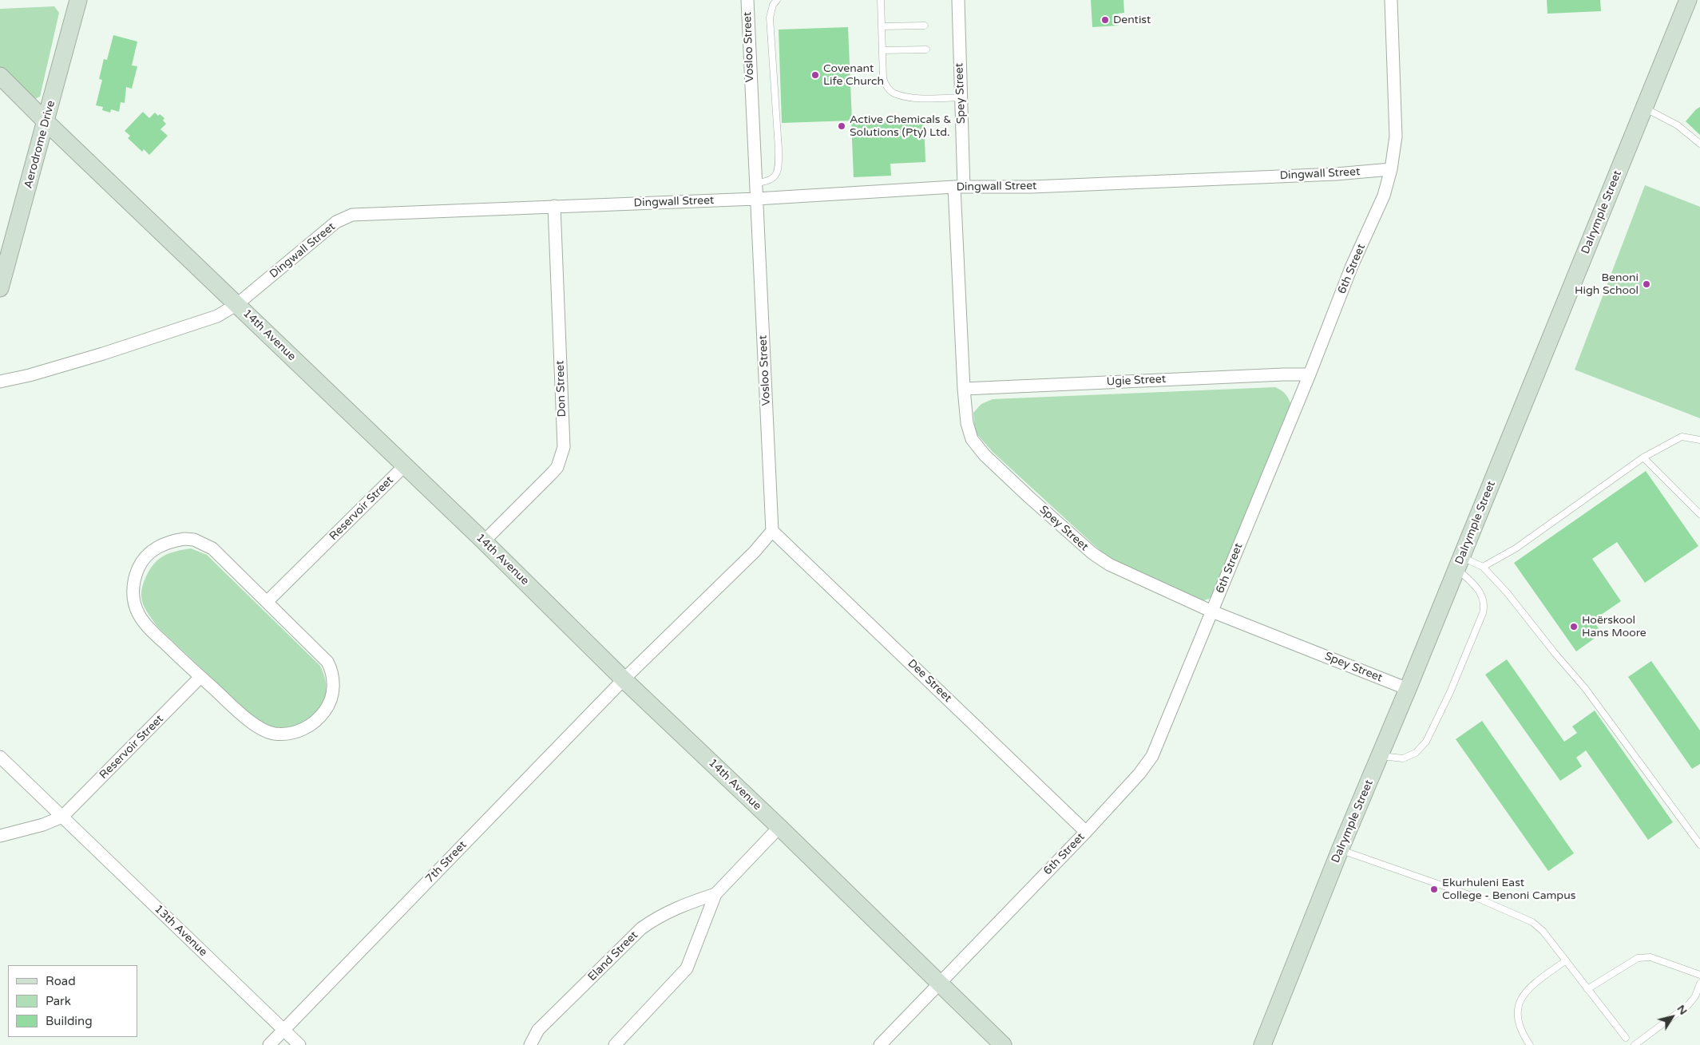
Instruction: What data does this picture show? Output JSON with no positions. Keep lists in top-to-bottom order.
{
  "streets": {
    "street": [
      "Vosloo Street",
      "Spey Street",
      "Aerodrome Drive",
      "Dingwall Street",
      "Dalrymple Street",
      "6th Street",
      "14th Avenue",
      "Ugie Street",
      "Don Street",
      "Reservoir Street",
      "Dee Street",
      "7th Street",
      "13th Avenue",
      "Eland Street"
    ]
  },
  "crossings": [
    ["Vosloo Street", "Dingwall Street"],
    ["Vosloo Street", "Dee Street"],
    ["Spey Street", "Dingwall Street"],
    ["Spey Street", "Dalrymple Street"],
    ["Spey Street", "6th Street"],
    ["Spey Street", "Ugie Street"],
    ["Aerodrome Drive", "14th Avenue"],
    ["Dingwall Street", "6th Street"],
    ["Dingwall Street", "14th Avenue"],
    ["Dingwall Street", "Don Street"],
    ["6th Street", "14th Avenue"],
    ["6th Street", "Ugie Street"],
    ["6th Street", "Dee Street"],
    ["14th Avenue", "Don Street"],
    ["14th Avenue", "Reservoir Street"],
    ["14th Avenue", "7th Street"],
    ["14th Avenue", "Eland Street"],
    ["Reservoir Street", "13th Avenue"],
    ["7th Street", "13th Avenue"]
  ],
  "places": [
    "Dentist",
    "Covenant Life Church",
    "Active Chemicals & Solutions (Pty) Ltd.",
    "Benoni High School",
    "Hoërskool Hans Moore",
    "Ekurhuleni East College - Benoni Campus"
  ],
  "legend": ["Road", "Park", "Building"],
  "north": "top right"
}
